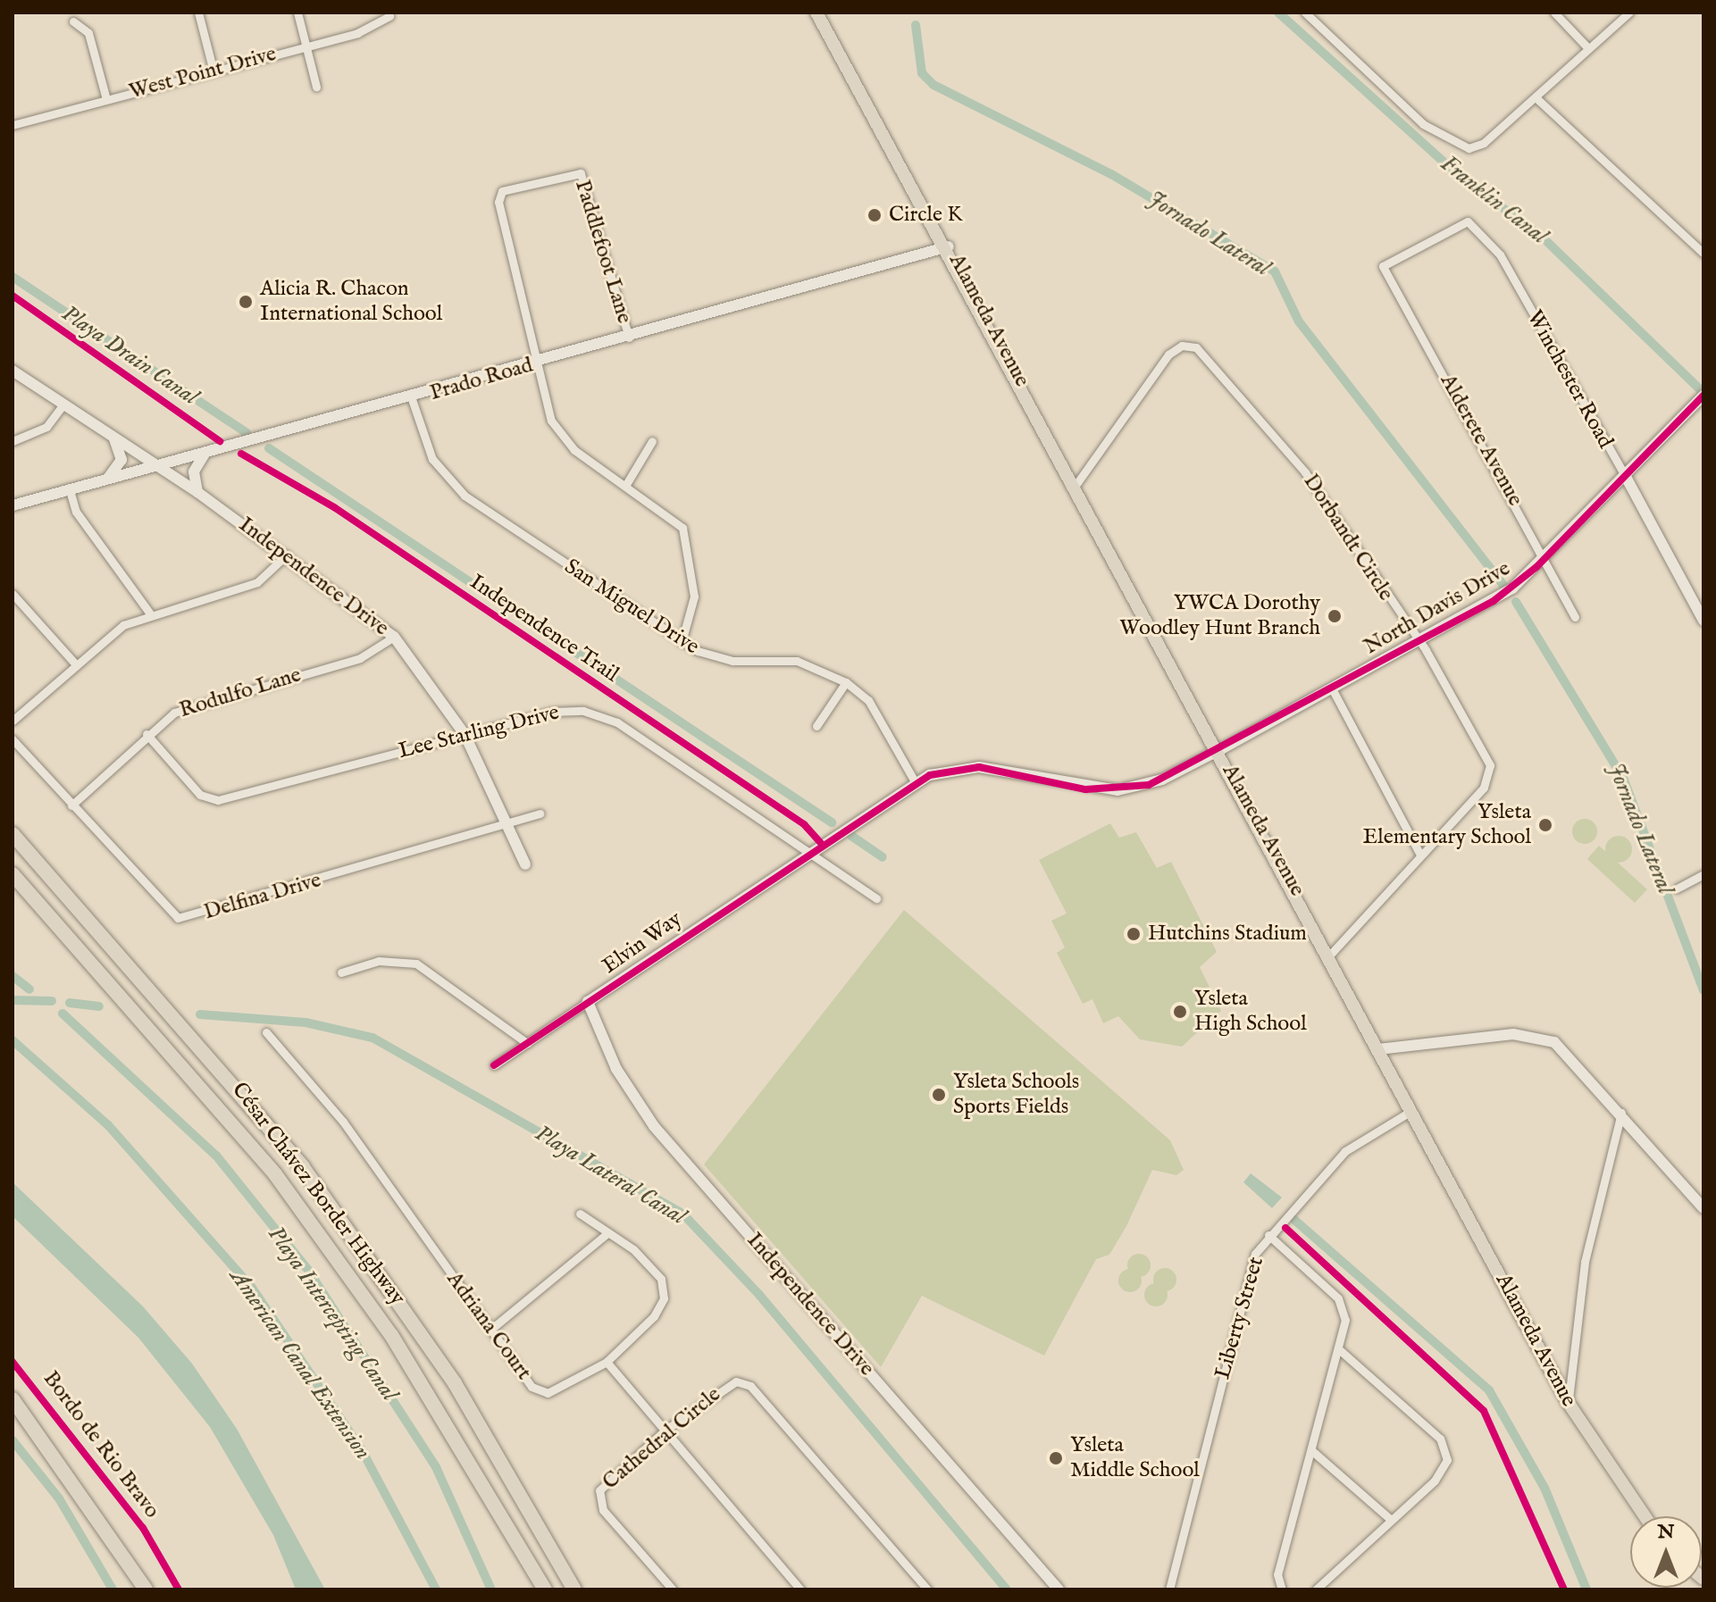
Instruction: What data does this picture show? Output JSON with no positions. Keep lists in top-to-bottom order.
{
  "streets": {
    "highway": ["César Chávez Border Highway"],
    "main road": ["Alameda Avenue"],
    "street": [
      "West Point Drive",
      "Paddlefoot Lane",
      "Prado Road",
      "Winchester Road",
      "Alderete Avenue",
      "Dorbandt Circle",
      "Independence Drive",
      "San Miguel Drive",
      "North Davis Drive",
      "Rodulfo Lane",
      "Lee Starling Drive",
      "Delfina Drive",
      "Elvin Way",
      "Liberty Street",
      "Adriana Court",
      "Cathedral Circle"
    ],
    "cycle path": ["Independence Trail", "Bordo de Rio Bravo"]
  },
  "crossings": [
    ["Paddlefoot Lane", "Prado Road"],
    ["Paddlefoot Lane", "San Miguel Drive"],
    ["Alameda Avenue", "Prado Road"],
    ["Alameda Avenue", "Dorbandt Circle"],
    ["Alameda Avenue", "North Davis Drive"],
    ["Alameda Avenue", "Liberty Street"],
    ["Prado Road", "Independence Drive"],
    ["Prado Road", "San Miguel Drive"],
    ["Winchester Road", "Alderete Avenue"],
    ["Winchester Road", "North Davis Drive"],
    ["Alderete Avenue", "North Davis Drive"],
    ["Dorbandt Circle", "North Davis Drive"],
    ["Independence Drive", "Rodulfo Lane"],
    ["Independence Drive", "Lee Starling Drive"],
    ["Independence Drive", "Delfina Drive"],
    ["Independence Drive", "Elvin Way"],
    ["San Miguel Drive", "North Davis Drive"],
    ["San Miguel Drive", "Elvin Way"],
    ["North Davis Drive", "Elvin Way"],
    ["Rodulfo Lane", "Lee Starling Drive"],
    ["Rodulfo Lane", "Delfina Drive"],
    ["Lee Starling Drive", "Elvin Way"]
  ],
  "water": [
    "Franklin Canal",
    "Jornado Lateral",
    "Playa Drain Canal",
    "Playa Lateral Canal",
    "Playa Intercepting Canal",
    "American Canal Extension"
  ],
  "places": [
    "Circle K",
    "Alicia R. Chacon International School",
    "YWCA Dorothy Woodley Hunt Branch",
    "Ysleta Elementary School",
    "Hutchins Stadium",
    "Ysleta High School",
    "Ysleta Schools Sports Fields",
    "Ysleta Middle School"
  ],
  "north": "top"
}
